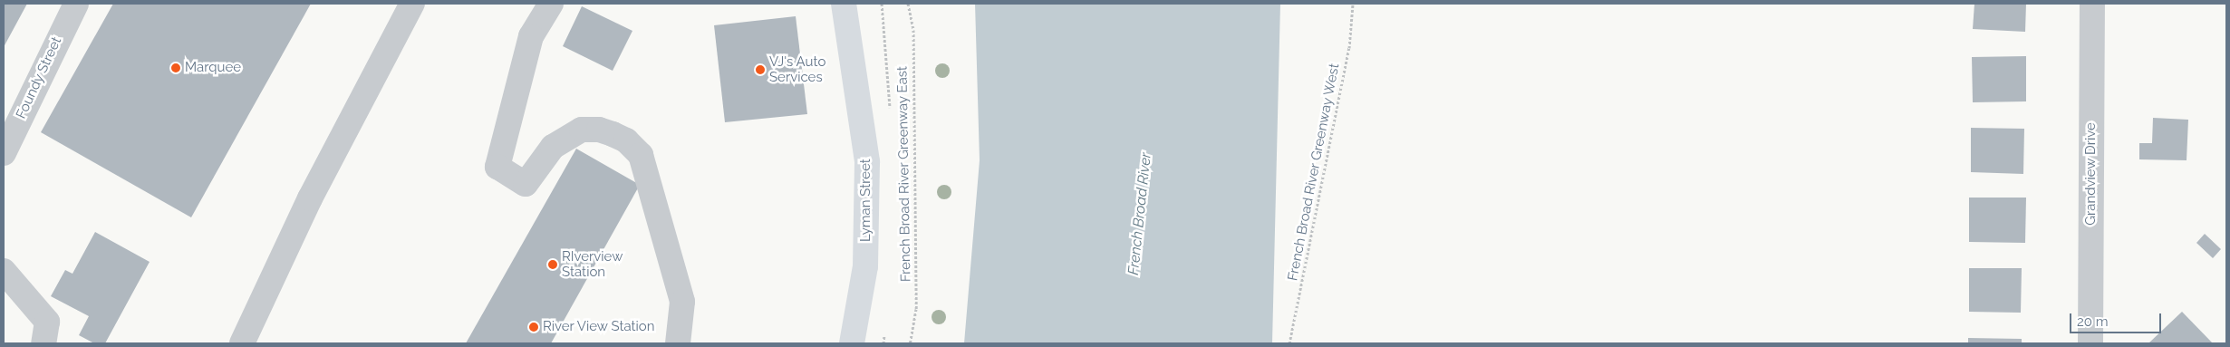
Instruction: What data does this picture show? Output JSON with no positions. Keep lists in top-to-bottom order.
{
  "streets": {
    "main road": ["Lyman Street"],
    "street": ["Foundy Street", "Grandview Drive"],
    "path": ["French Broad River Greenway West", "French Broad River Greenway East"]
  },
  "water": ["French Broad River"],
  "places": [
    "Marquee",
    "VJ's Auto Services",
    "RIverview Station",
    "River View Station"
  ],
  "scale_bar": "20 m"
}
